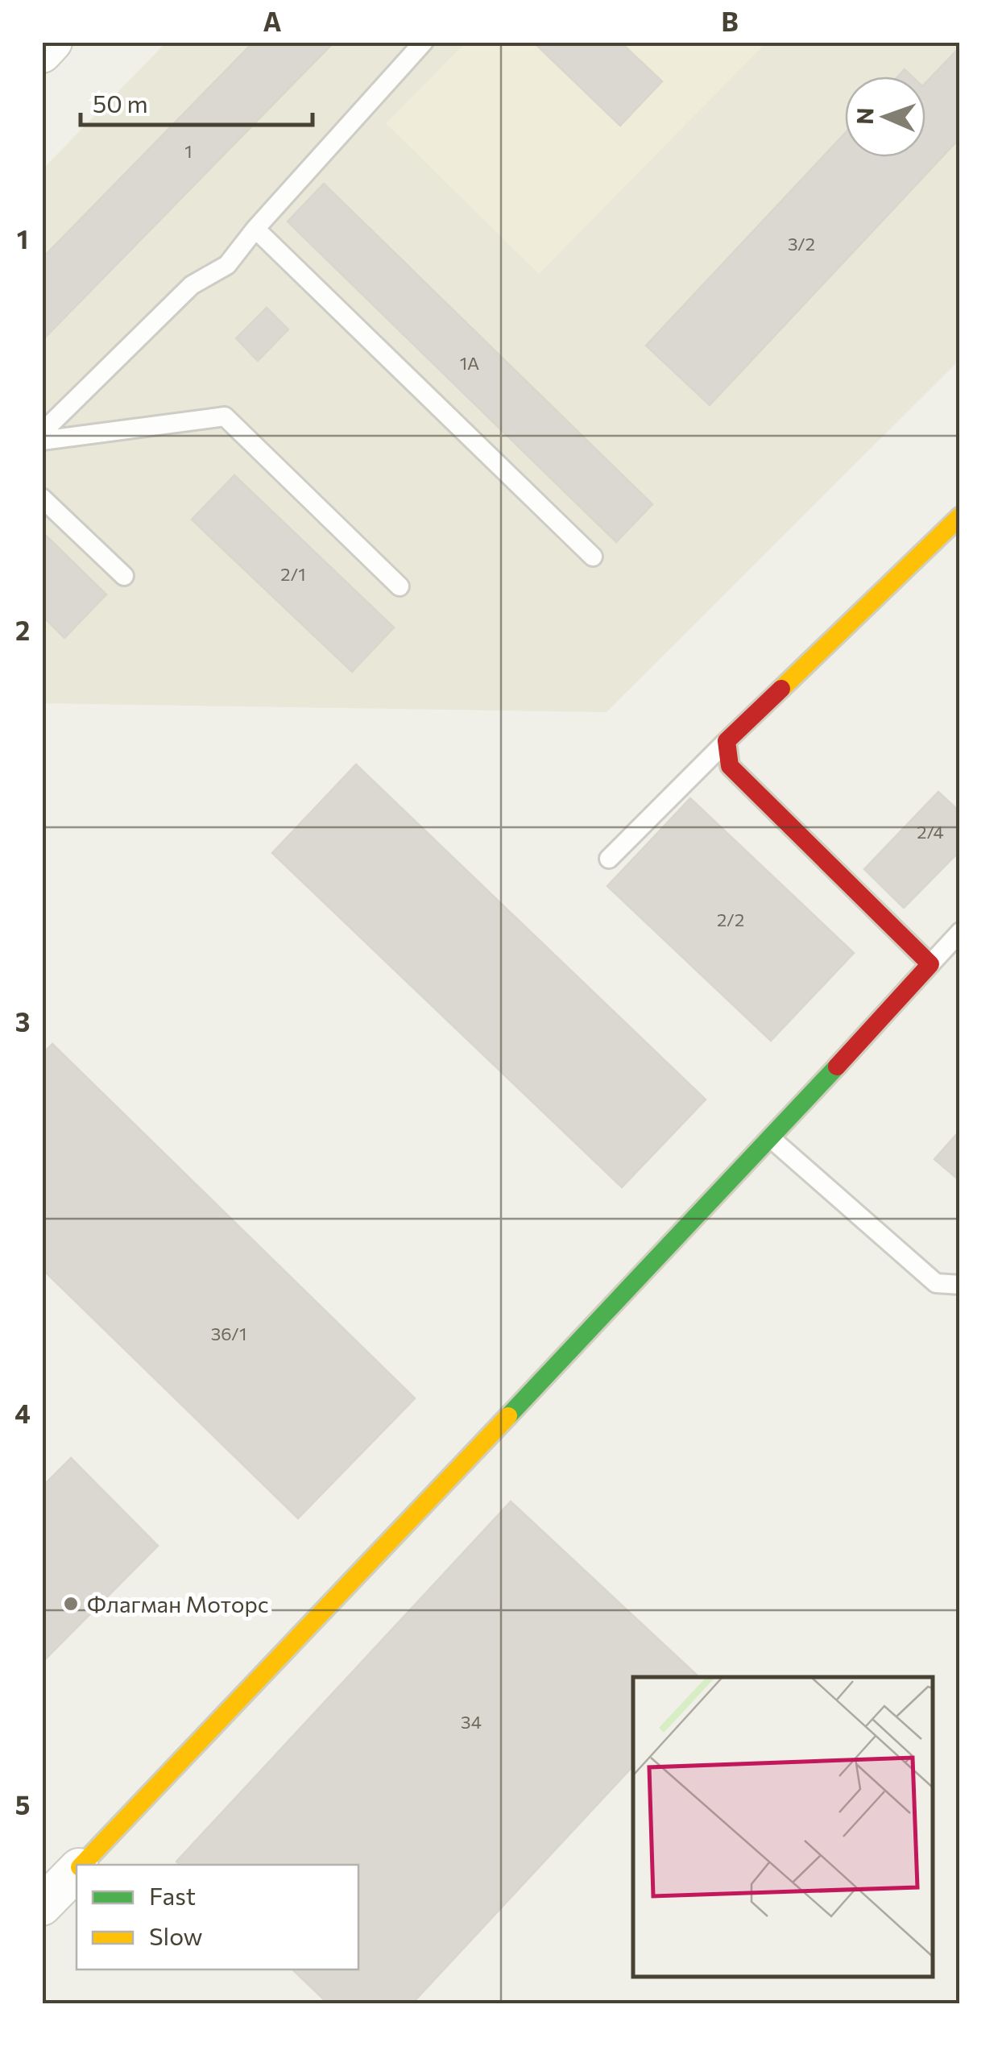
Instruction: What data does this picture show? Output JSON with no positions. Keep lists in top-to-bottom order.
{
  "places": ["Флагман Моторс"],
  "house_numbers": [
    "1",
    "3/2",
    "1А",
    "2/1",
    "2/4",
    "2/2",
    "36/1",
    "34"
  ],
  "legend": ["Fast", "Slow"],
  "scale_bar": "50 m",
  "north": "left",
  "grid": {
    "columns": ["A", "B"],
    "rows": [
      "1",
      "2",
      "3",
      "4",
      "5"
    ]
  }
}
